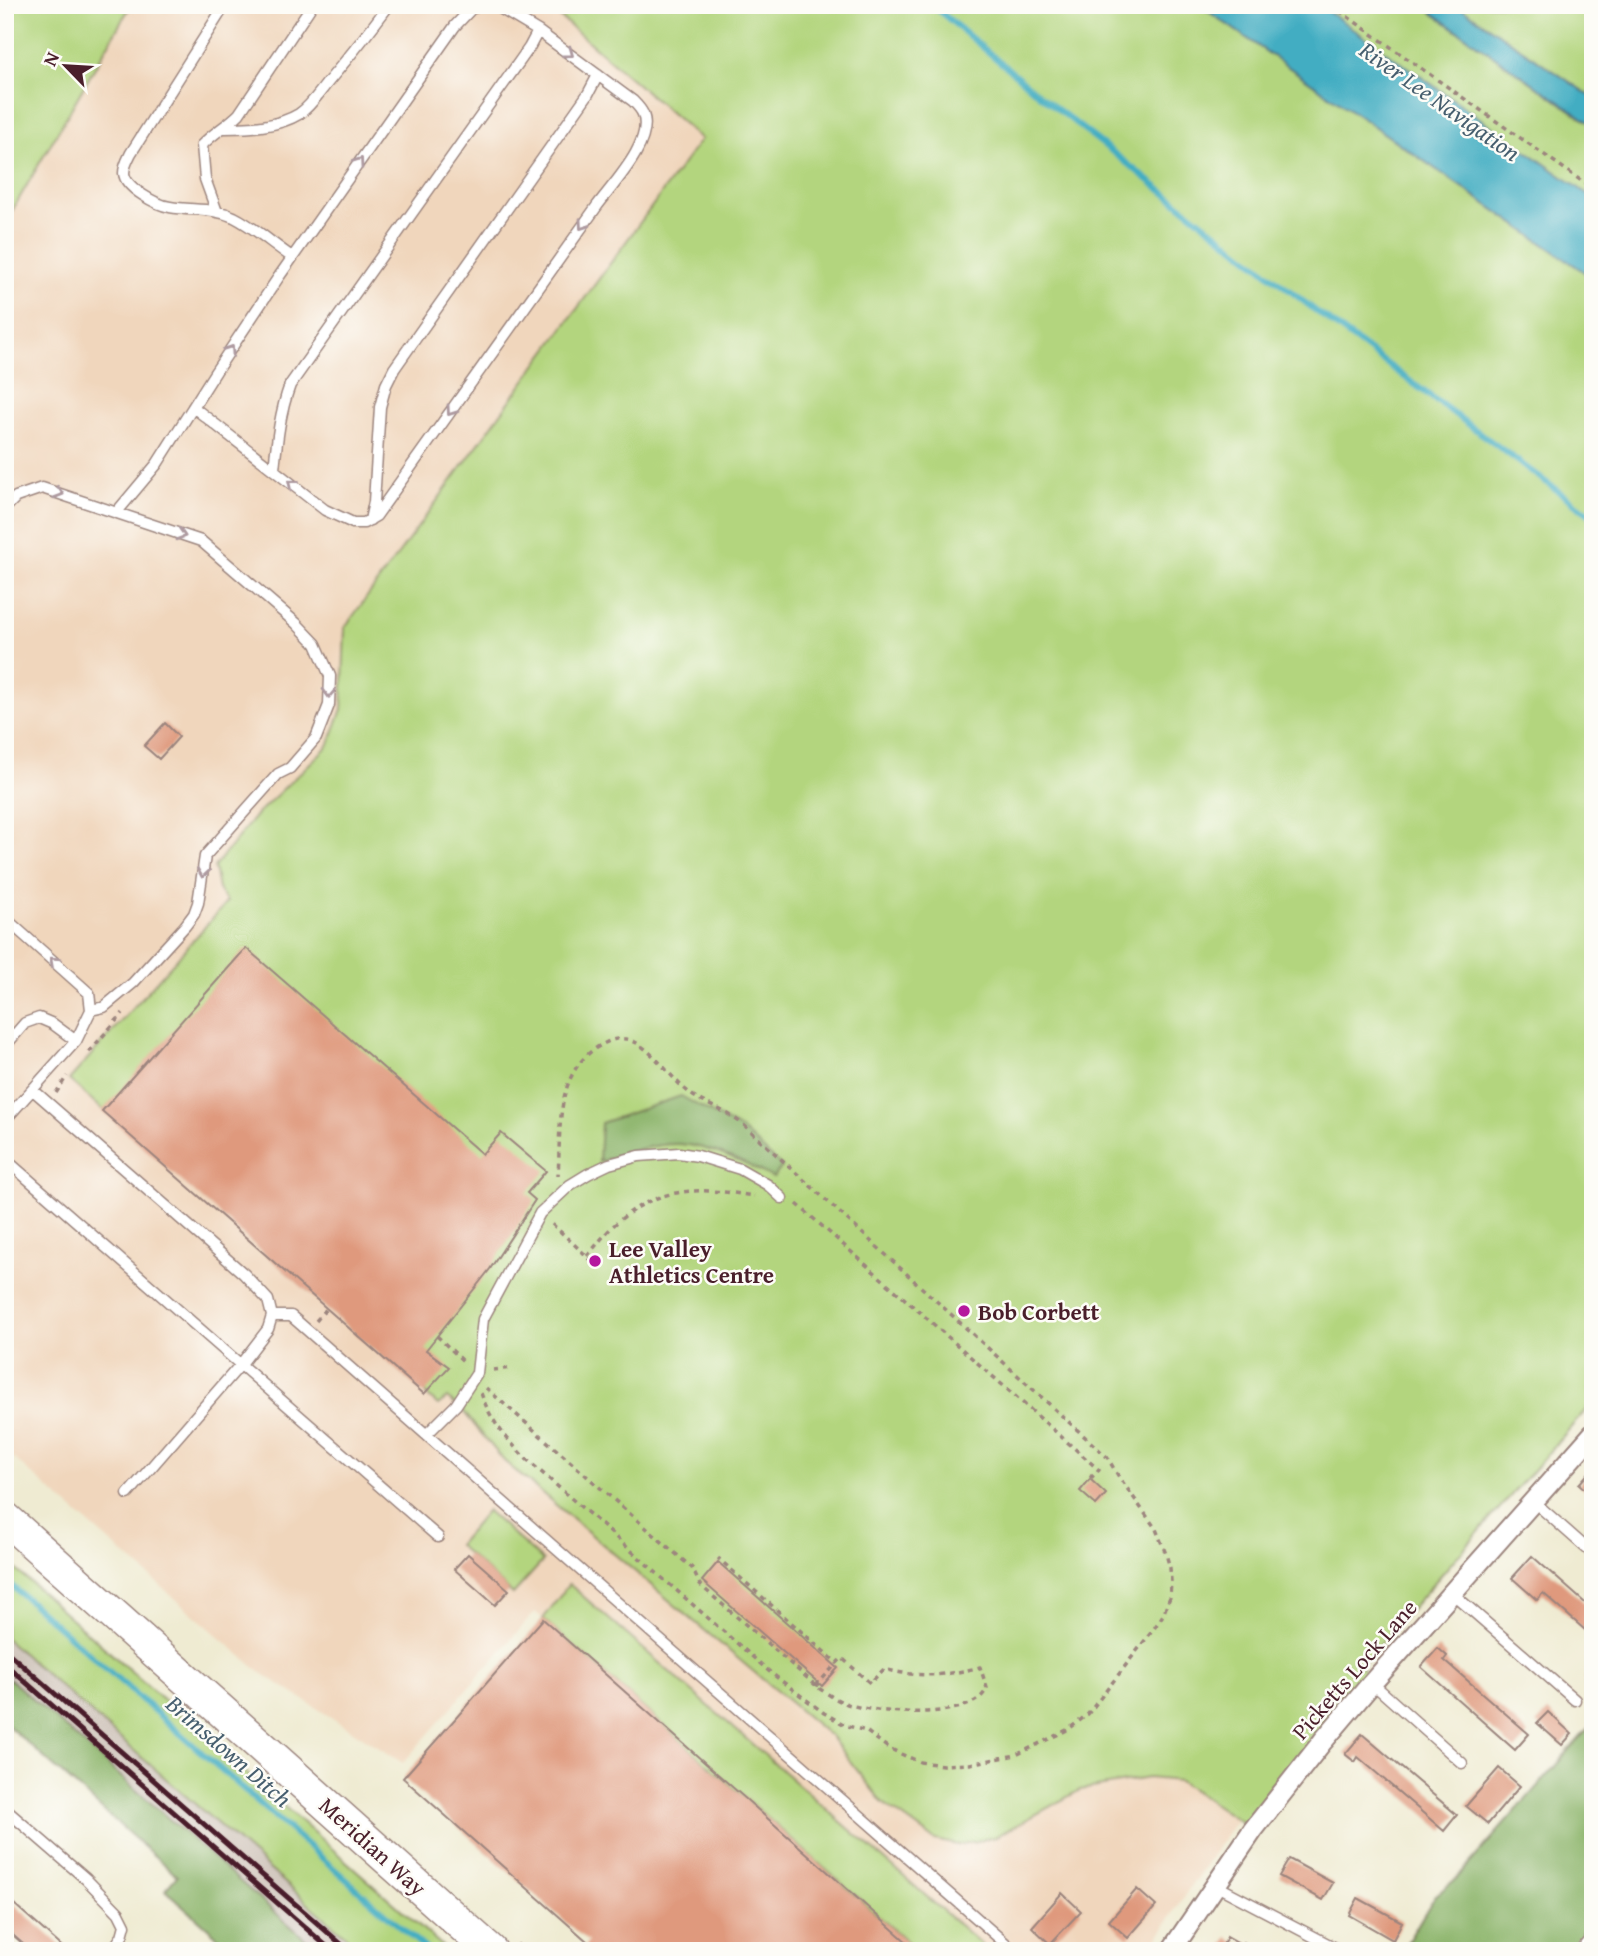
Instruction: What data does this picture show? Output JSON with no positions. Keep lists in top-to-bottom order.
{
  "streets": {
    "main road": ["Meridian Way"],
    "street": ["Picketts Lock Lane"]
  },
  "water": ["River Lee Navigation", "Brimsdown Ditch"],
  "places": ["Lee Valley Athletics Centre", "Bob Corbett"],
  "north": "top left"
}
